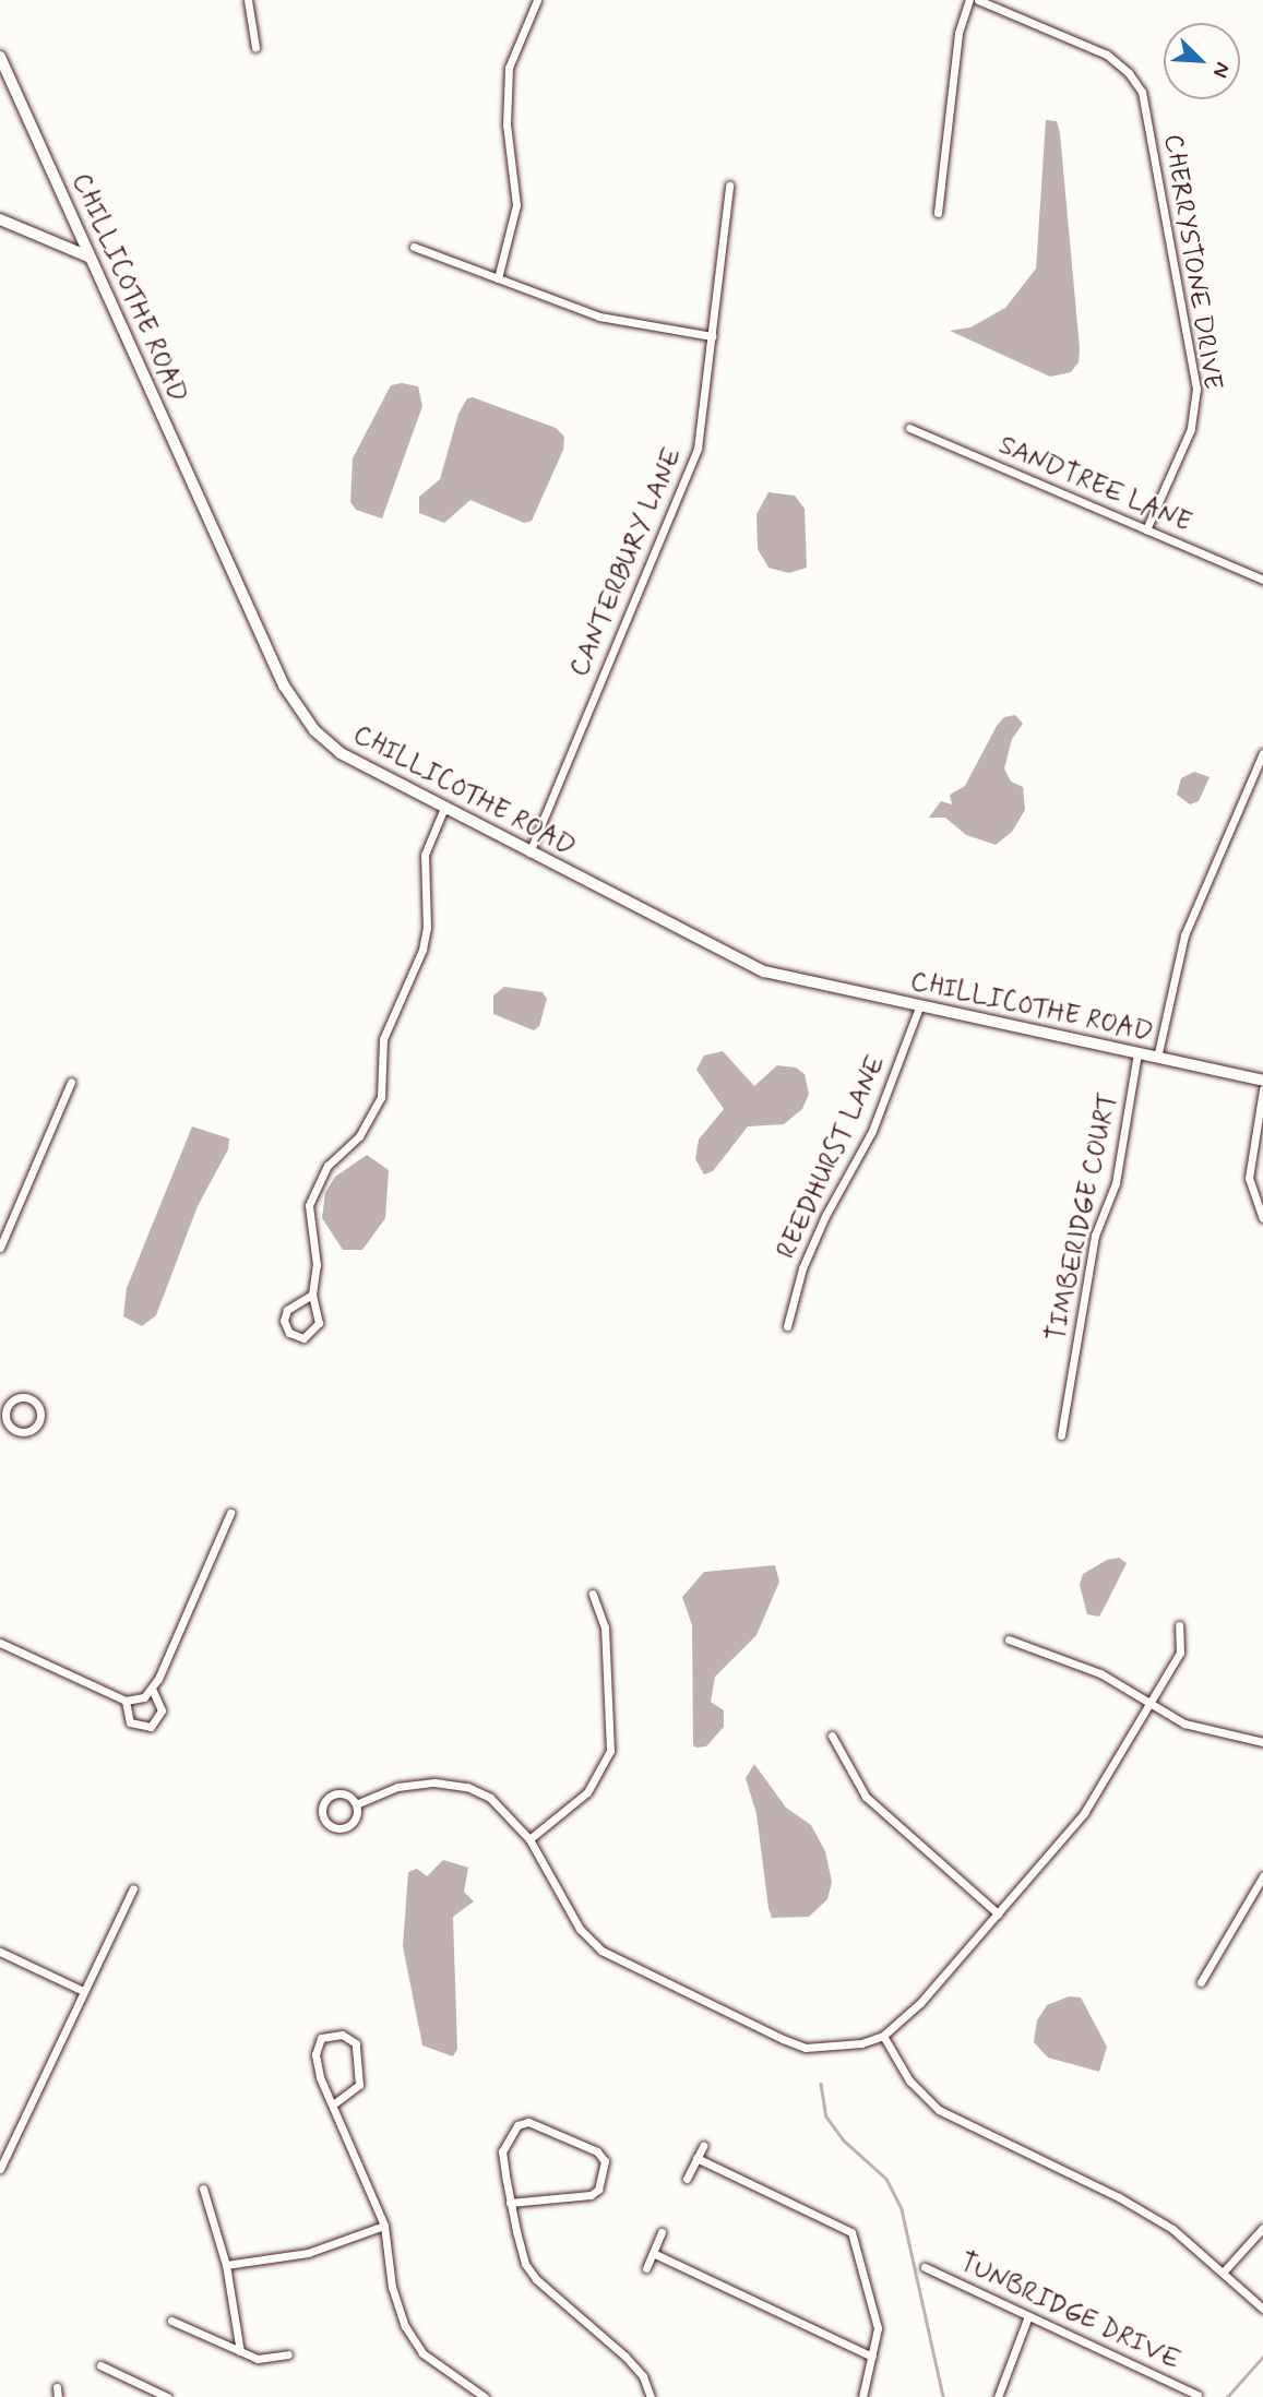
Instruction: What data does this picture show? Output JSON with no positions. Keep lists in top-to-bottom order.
{
  "streets": {
    "street": [
      "CHERRYSTONE DRIVE",
      "CHILLICOTHE ROAD",
      "SANDTREE LANE",
      "CANTERBURY LANE",
      "REEDHURST LANE",
      "TIMBERIDGE COURT",
      "TUNBRIDGE DRIVE"
    ]
  },
  "crossings": [
    ["CHERRYSTONE DRIVE", "SANDTREE LANE"],
    ["CHILLICOTHE ROAD", "CANTERBURY LANE"],
    ["CHILLICOTHE ROAD", "REEDHURST LANE"],
    ["CHILLICOTHE ROAD", "TIMBERIDGE COURT"]
  ],
  "north": "bottom right"
}
